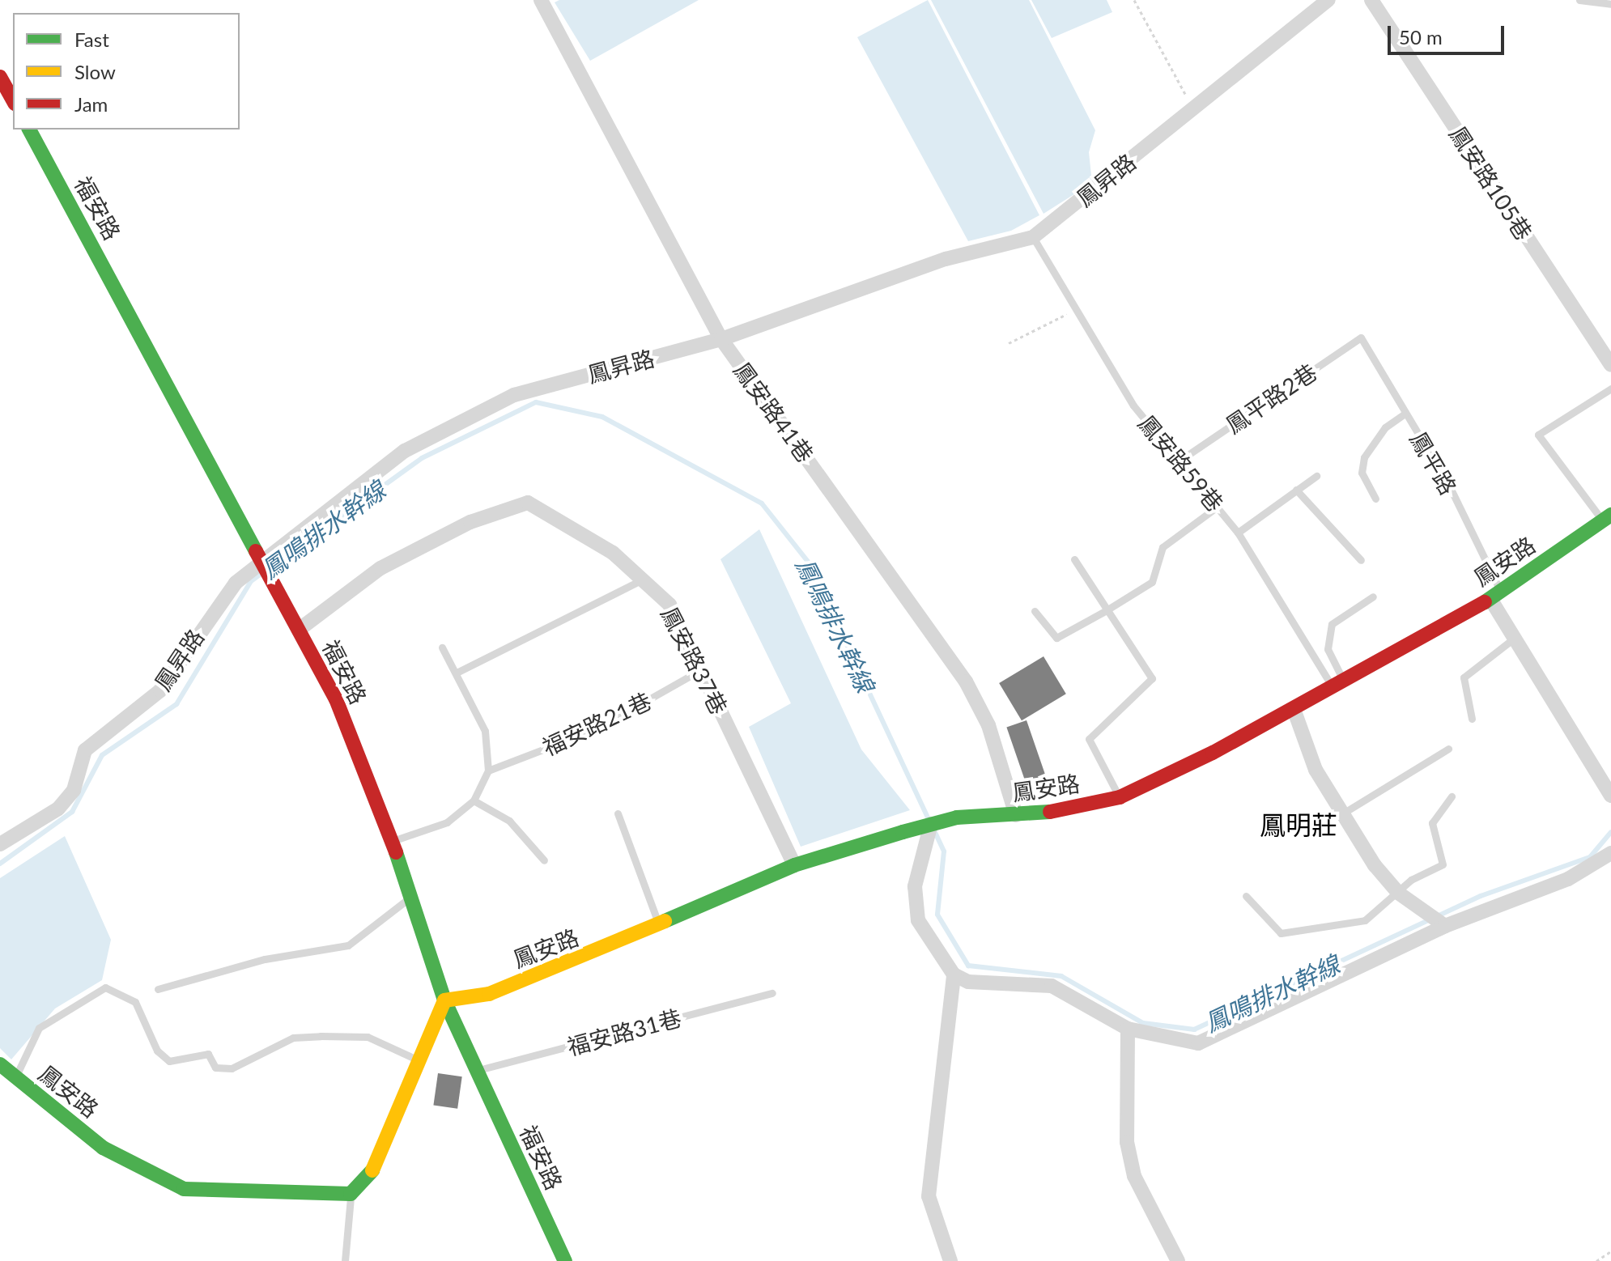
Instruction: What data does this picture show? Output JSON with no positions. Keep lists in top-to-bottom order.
{
  "streets": {
    "street": [
      "鳳昇路",
      "鳳安路105巷",
      "福安路",
      "鳳安路41巷",
      "鳳平路",
      "鳳安路",
      "鳳安路37巷"
    ],
    "lane": [
      "鳳平路2巷",
      "鳳安路59巷",
      "福安路21巷",
      "福安路31巷"
    ]
  },
  "crossings": [
    ["鳳昇路", "福安路"],
    ["鳳昇路", "鳳安路41巷"],
    ["鳳昇路", "鳳安路59巷"],
    ["福安路", "鳳安路"],
    ["福安路", "鳳安路37巷"],
    ["福安路", "福安路31巷"],
    ["鳳平路2巷", "鳳安路59巷"],
    ["鳳平路2巷", "鳳平路"],
    ["鳳安路41巷", "鳳安路"],
    ["鳳安路59巷", "鳳安路"],
    ["鳳平路", "鳳安路"],
    ["鳳安路", "鳳安路37巷"],
    ["鳳安路37巷", "福安路21巷"]
  ],
  "districts": ["鳳明莊"],
  "water": ["鳳鳴排水幹線"],
  "legend": ["Fast", "Slow", "Jam"],
  "scale_bar": "50 m"
}
